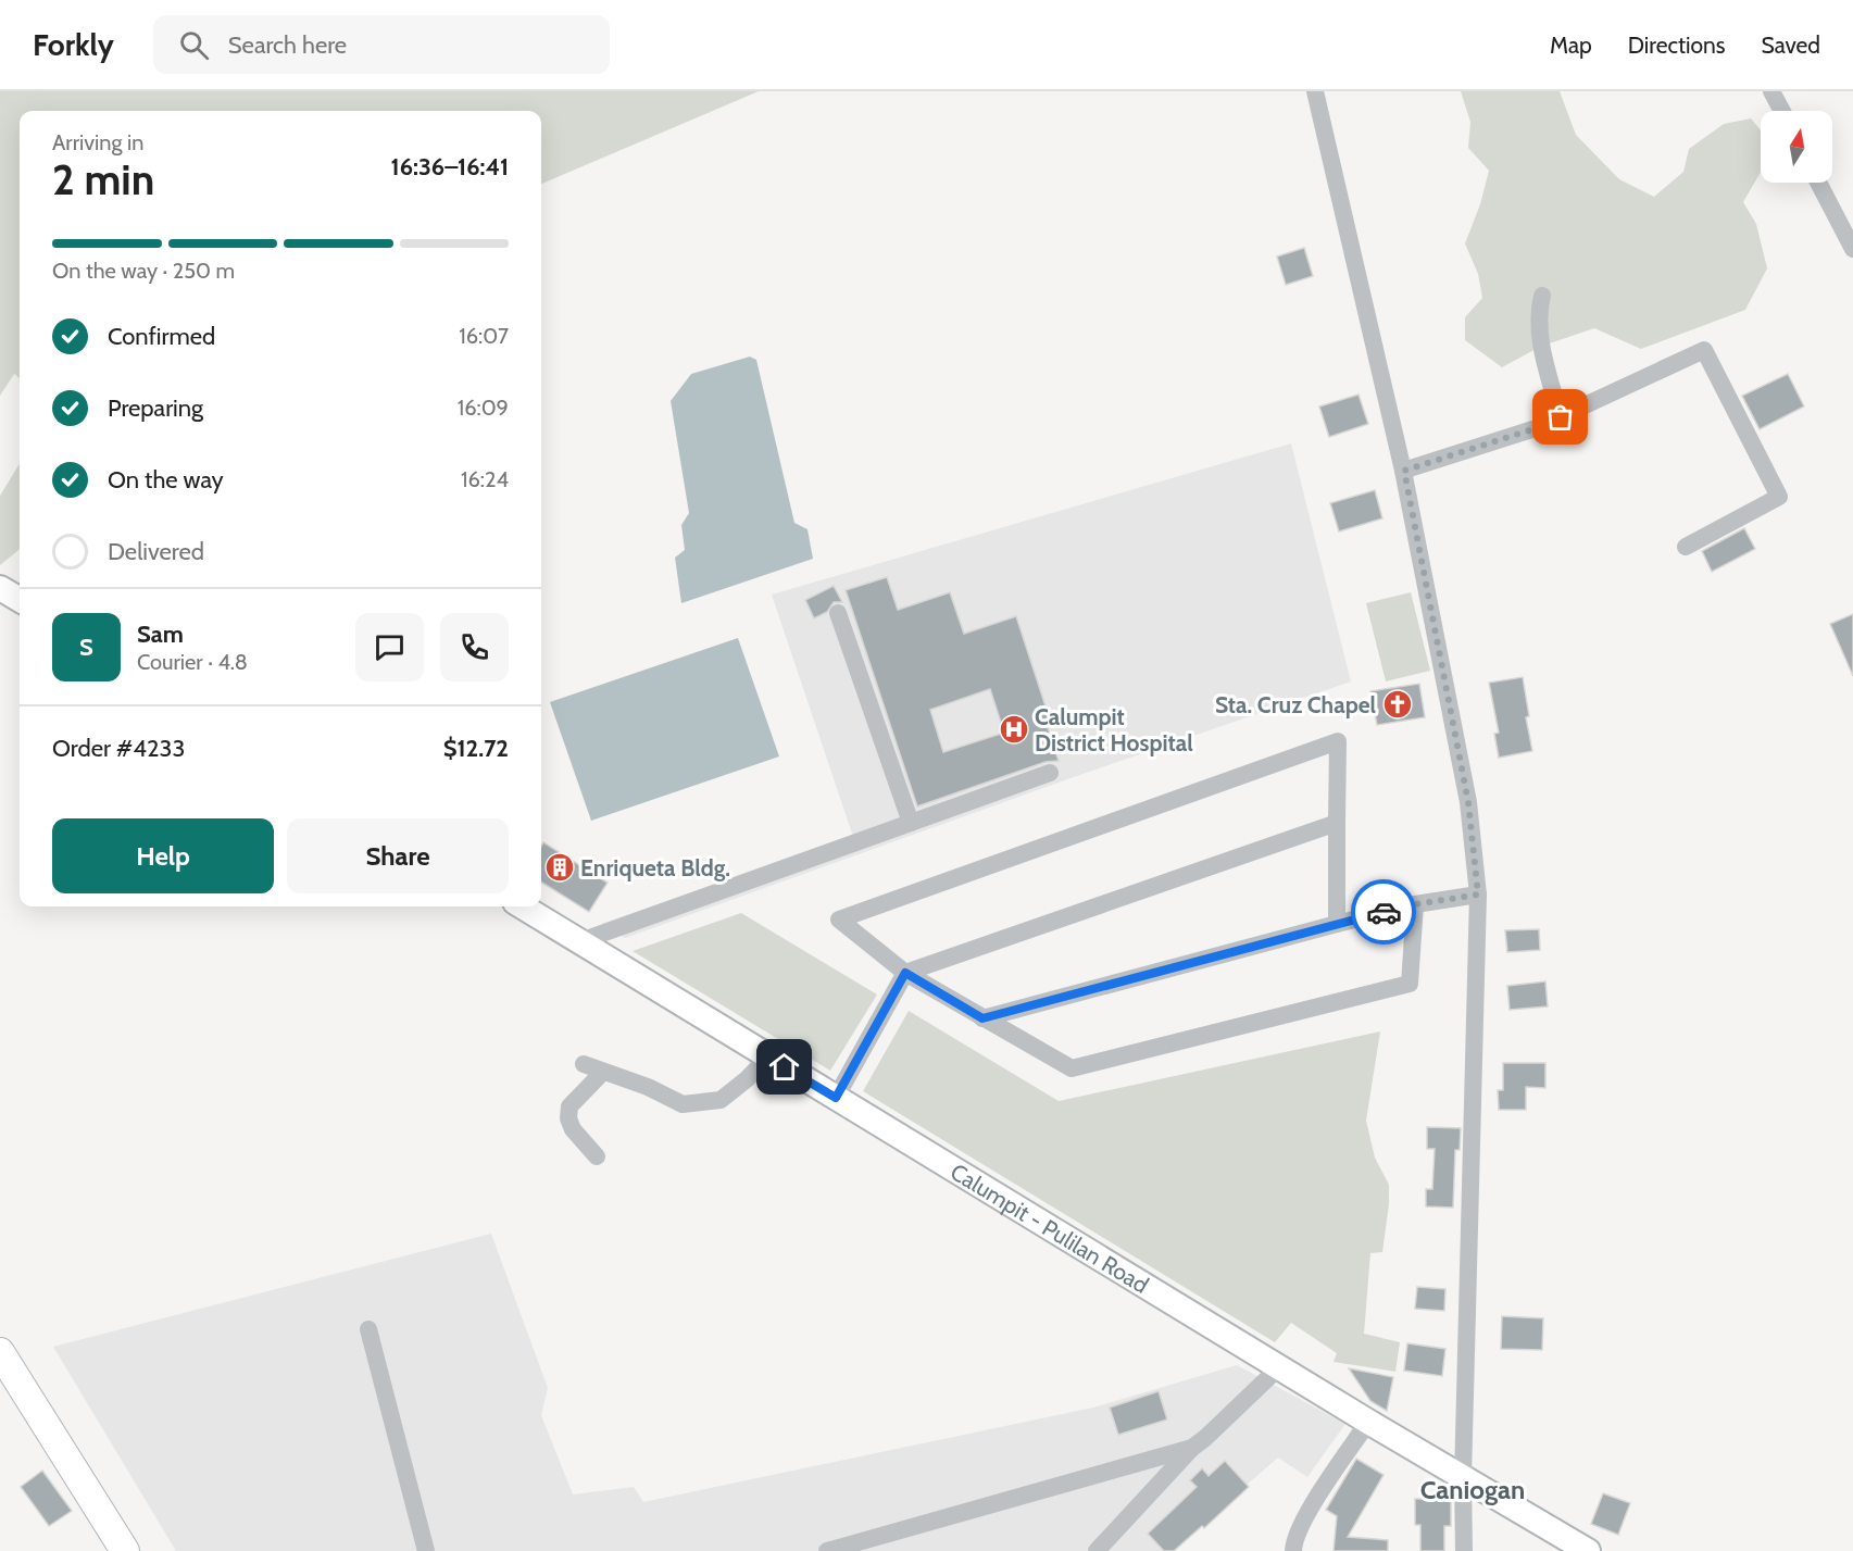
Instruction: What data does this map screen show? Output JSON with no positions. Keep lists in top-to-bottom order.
{
  "streets": {
    "main road": ["Calumpit - Pulilan Road"]
  },
  "districts": ["Caniogan"],
  "places": {
    "church": ["Sta. Cruz Chapel"],
    "hospital": ["Calumpit District Hospital"],
    "building": ["Enriqueta Bldg."]
  },
  "north": "top",
  "page": {
    "header": "Forkly",
    "search": "Search here",
    "nav": ["Map", "Directions", "Saved"],
    "heading": ["2 min", "Arriving in", "16:36–16:41"],
    "panel": [
      "Sam",
      "Courier · 4.8",
      "Order #4233",
      "$12.72"
    ],
    "bar": "On the way · 250 m",
    "list": [
      ["Confirmed", "16:07"],
      ["Preparing", "16:09"],
      ["On the way", "16:24"],
      "Delivered"
    ],
    "round": "S",
    "buttons": ["Help", "Share"]
  }
}
